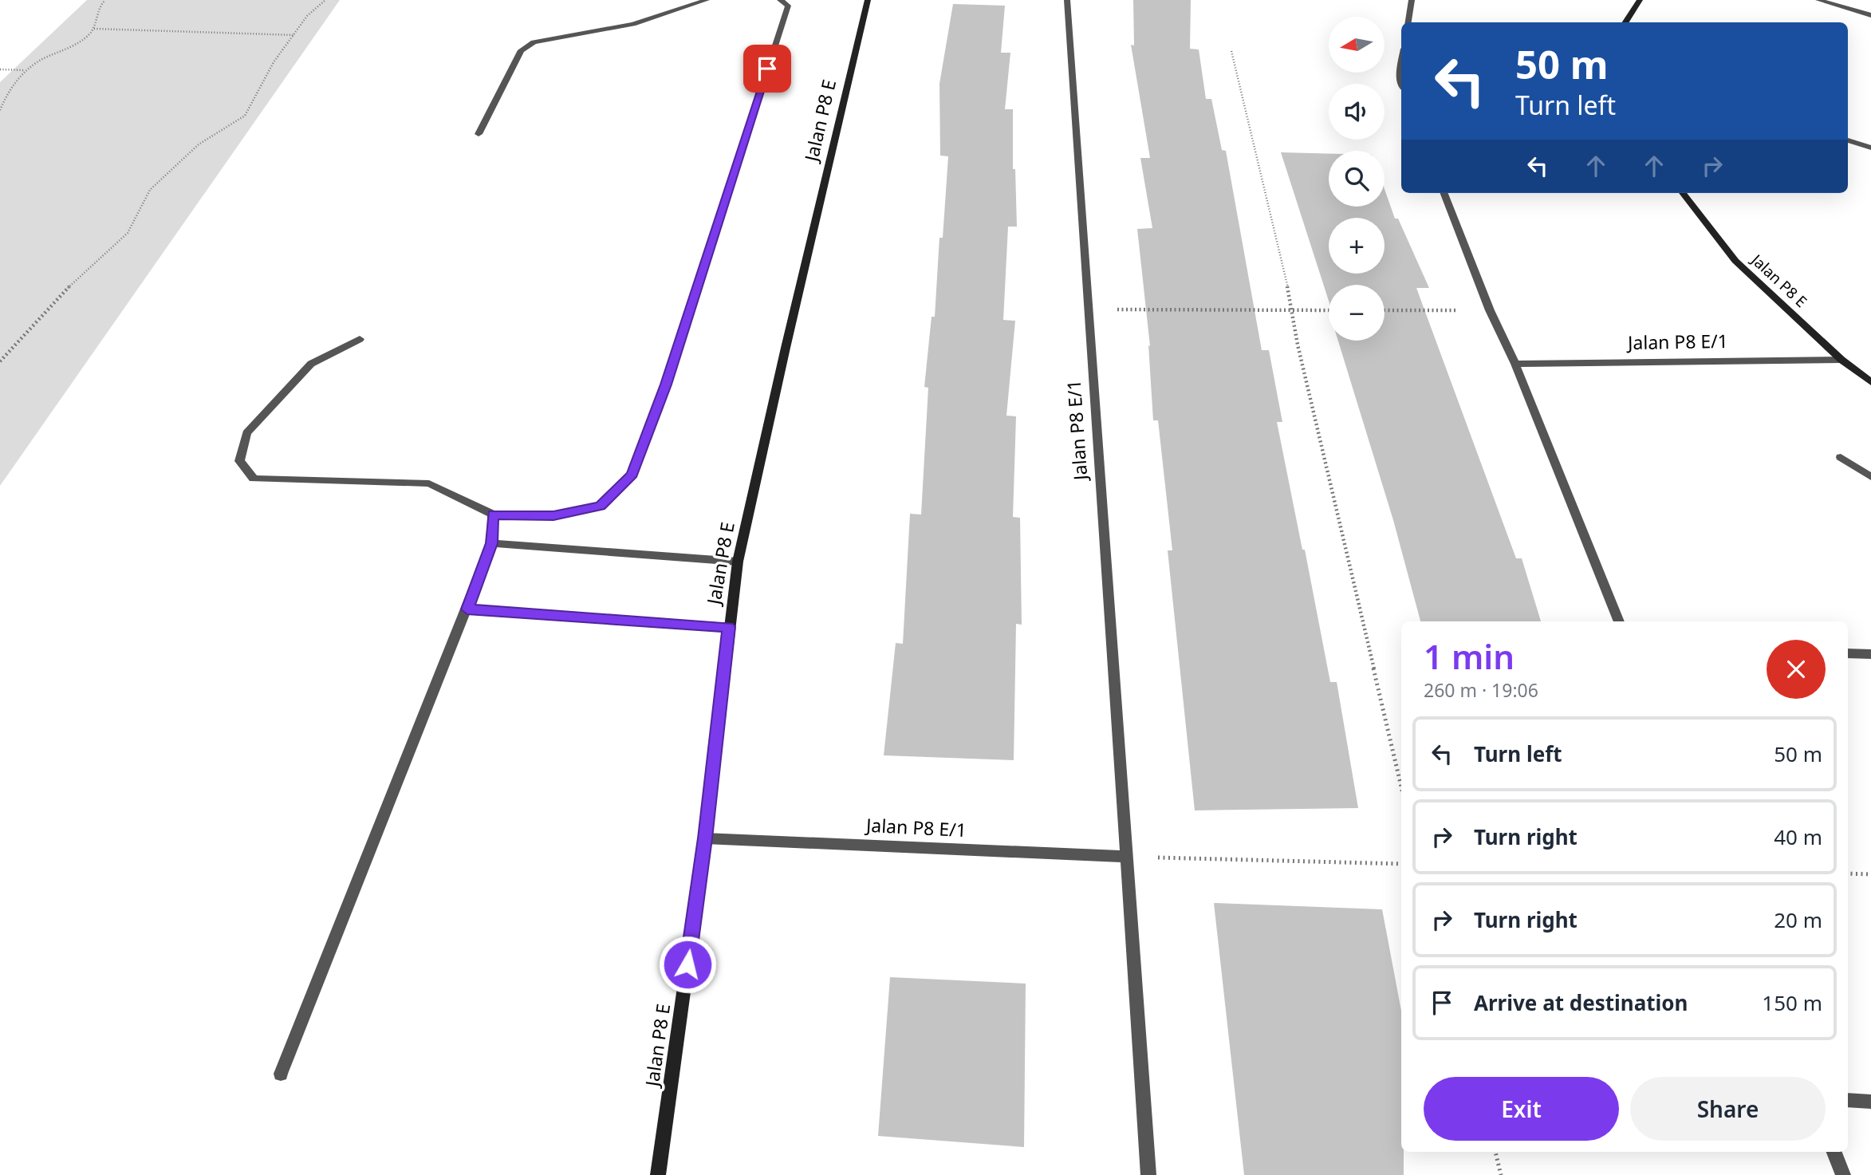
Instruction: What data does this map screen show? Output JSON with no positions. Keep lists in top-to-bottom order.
{
  "streets": {
    "street": ["Jalan P8 E", "Jalan P8 E/1"]
  },
  "crossings": [
    ["Jalan P8 E", "Jalan P8 E/1"]
  ],
  "north": "left",
  "page": {
    "map_buttons": ["+", "−"],
    "turn": ["50 m", "Turn left"],
    "heading": ["1 min", "260 m · 19:06"],
    "list": [
      {
        "name": "Turn left",
        "value": "50 m"
      },
      {
        "name": "Turn right",
        "value": "40 m"
      },
      {
        "name": "Turn right",
        "value": "20 m"
      },
      {
        "name": "Arrive at destination",
        "value": "150 m"
      }
    ],
    "buttons": ["Exit", "Share"]
  }
}
